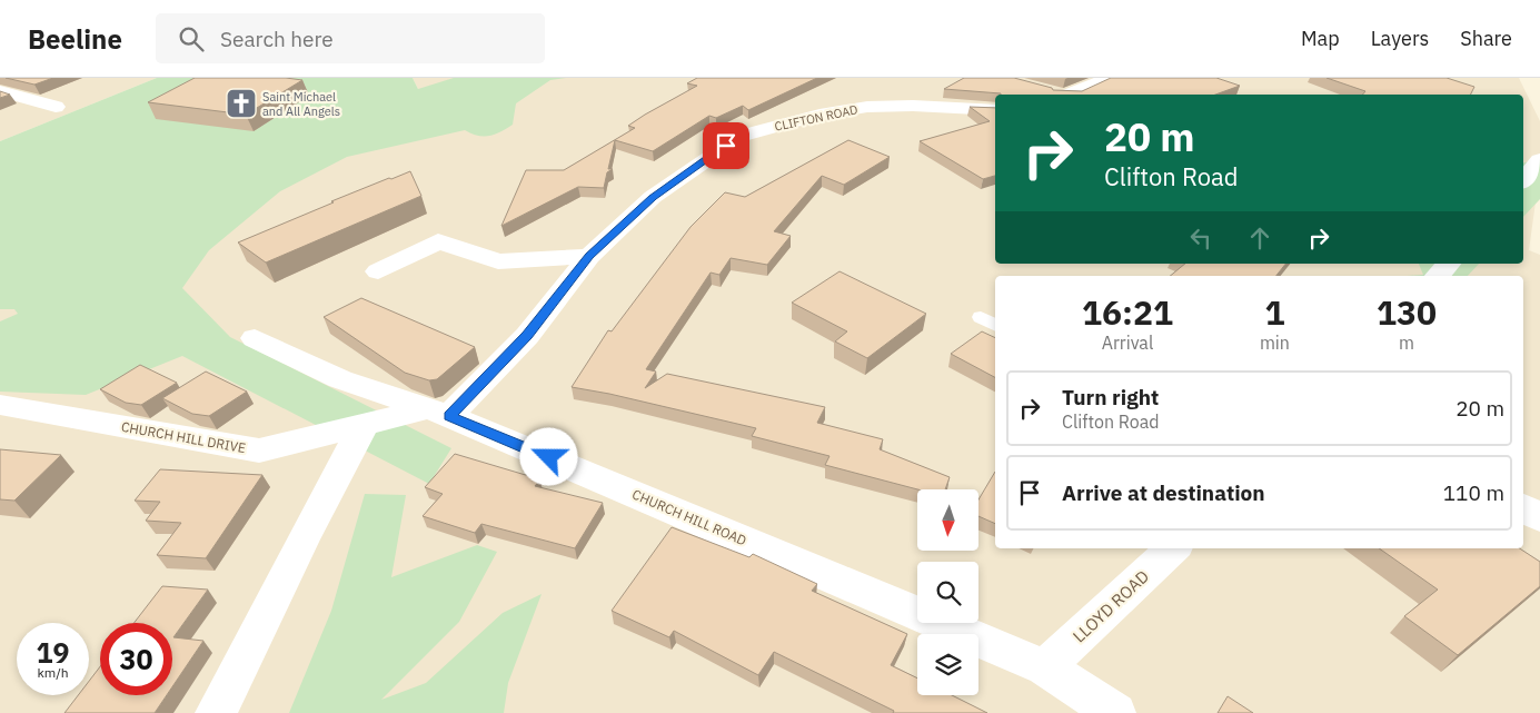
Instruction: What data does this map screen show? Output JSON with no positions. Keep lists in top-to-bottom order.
{
  "streets": {
    "street": [
      "CLIFTON ROAD",
      "CHURCH HILL DRIVE",
      "CHURCH HILL ROAD",
      "LLOYD ROAD"
    ]
  },
  "crossings": [
    ["CLIFTON ROAD", "CHURCH HILL DRIVE"],
    ["CLIFTON ROAD", "CHURCH HILL ROAD"],
    ["CHURCH HILL DRIVE", "CHURCH HILL ROAD"],
    ["CHURCH HILL ROAD", "LLOYD ROAD"]
  ],
  "places": {
    "church": ["Saint Michael and All Angels"]
  },
  "north": "bottom",
  "page": {
    "header": "Beeline",
    "search": "Search here",
    "nav": ["Map", "Layers", "Share"],
    "turn": ["20 m", "Clifton Road"],
    "eta": [
      "16:21",
      "Arrival",
      "1",
      "min",
      "130",
      "m"
    ],
    "list": [
      {
        "name": "Turn right",
        "note": "Clifton Road",
        "value": "20 m"
      },
      {
        "name": "Arrive at destination",
        "value": "110 m"
      }
    ],
    "speed": "19 km/h",
    "limit": "30"
  }
}
